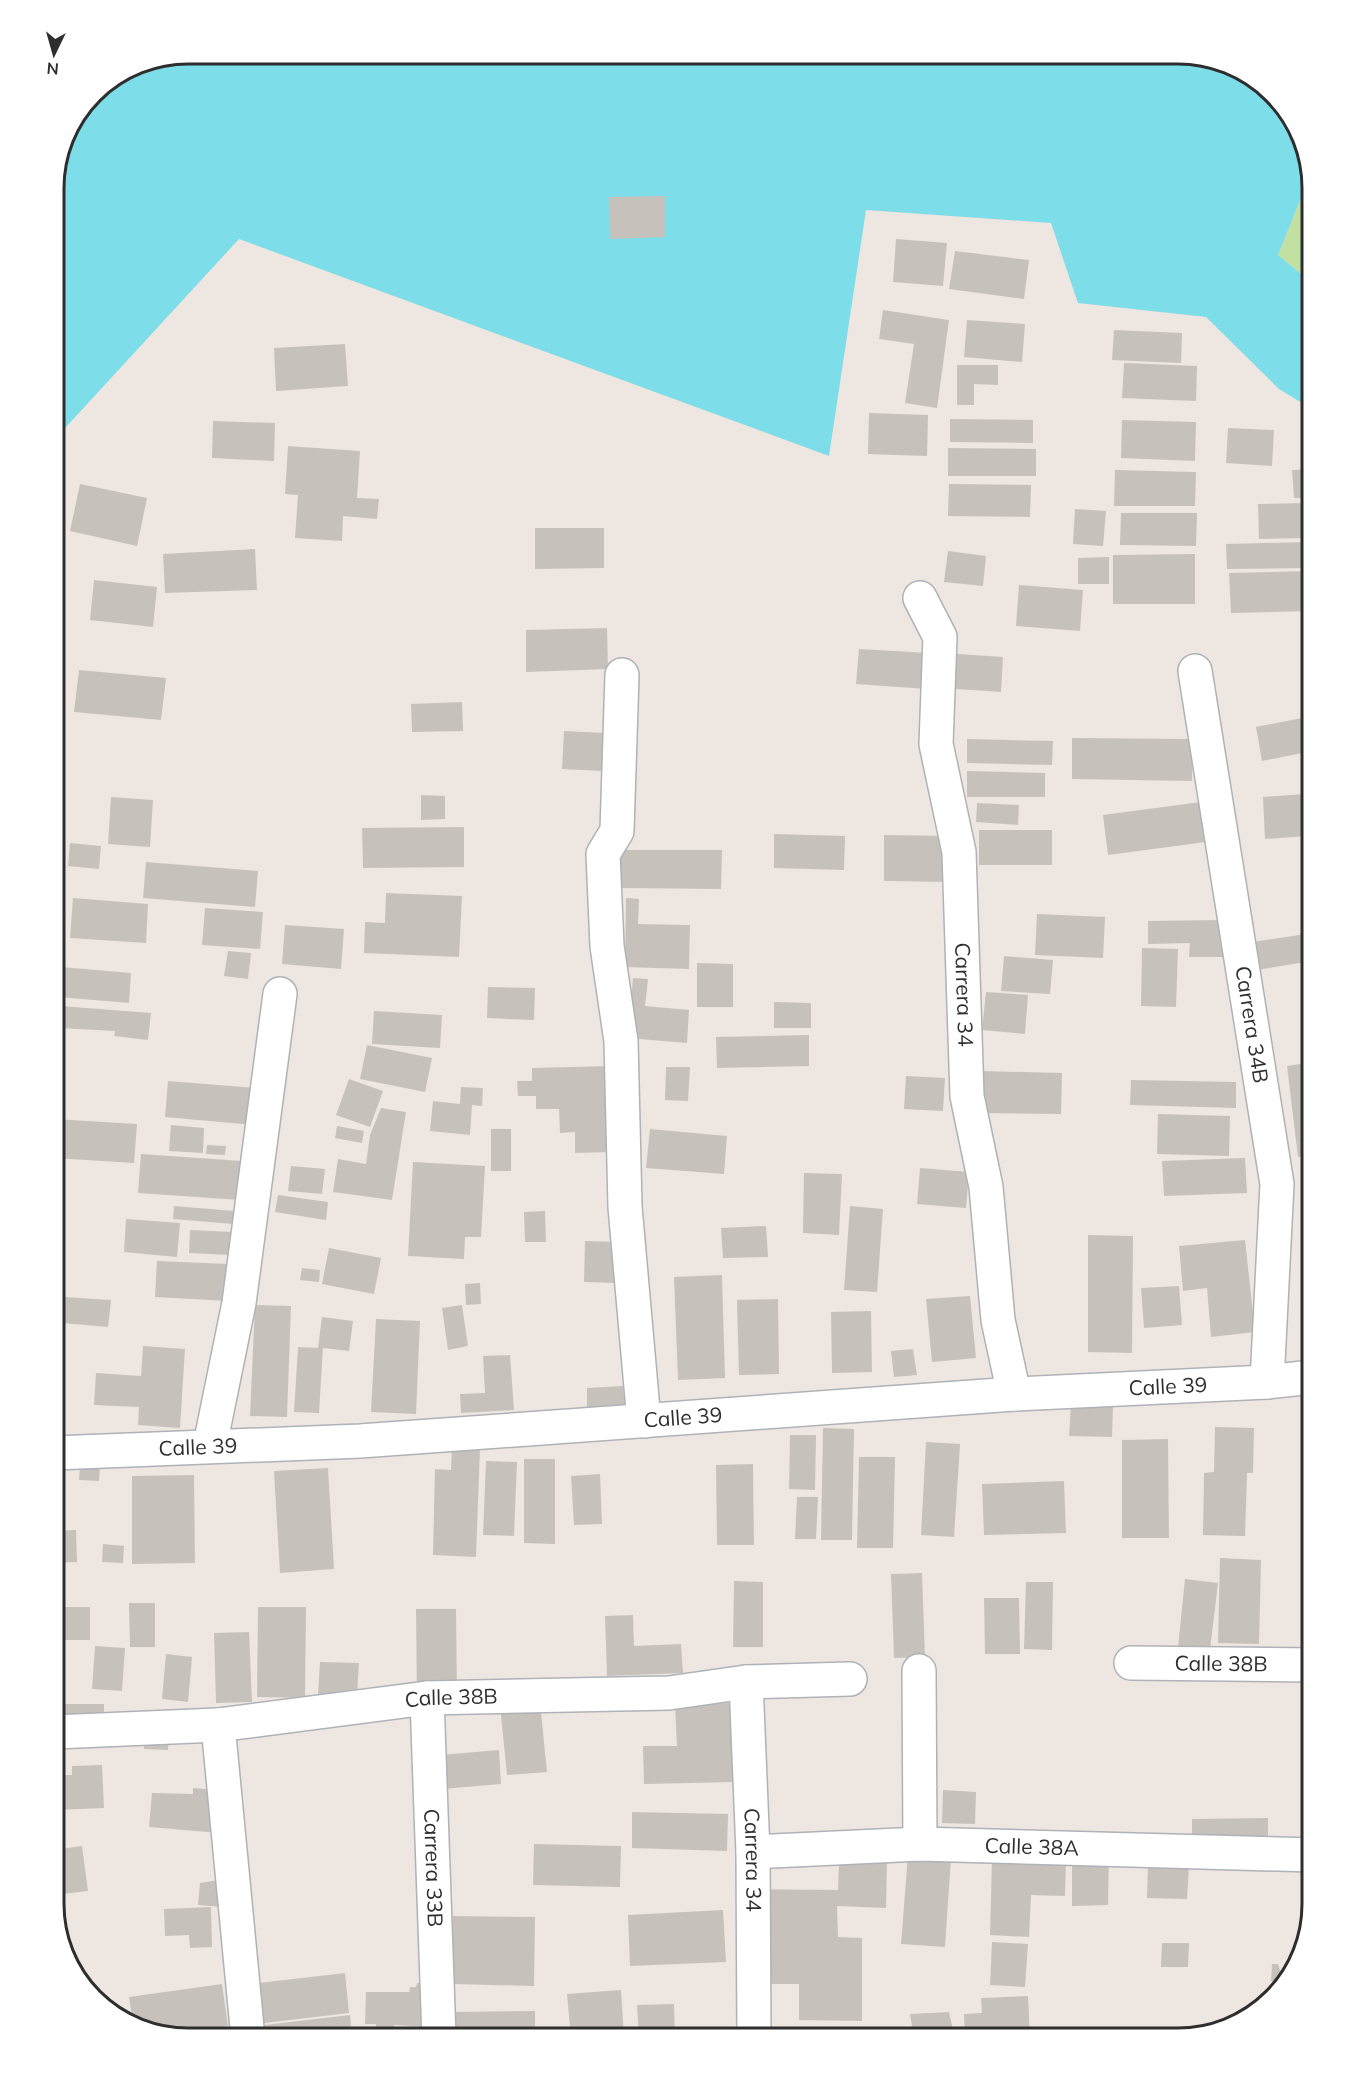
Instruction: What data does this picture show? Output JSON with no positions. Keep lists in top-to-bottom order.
{
  "streets": {
    "street": [
      "Carrera 34",
      "Carrera 34B",
      "Calle 39",
      "Calle 38B",
      "Calle 38A",
      "Carrera 33B"
    ]
  },
  "crossings": [
    ["Carrera 34", "Calle 39"],
    ["Carrera 34", "Calle 38B"],
    ["Carrera 34", "Calle 38A"],
    ["Carrera 34B", "Calle 39"],
    ["Calle 38B", "Carrera 33B"]
  ],
  "north": "bottom"
}
